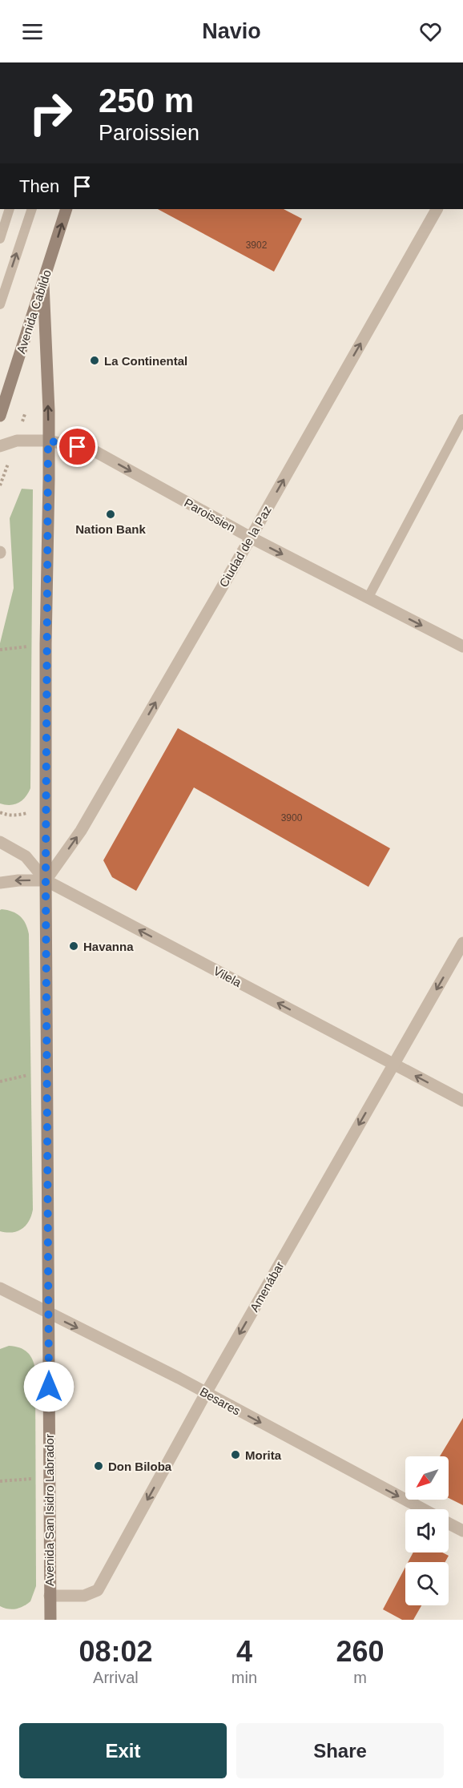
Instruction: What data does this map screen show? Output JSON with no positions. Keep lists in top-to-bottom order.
{
  "streets": {
    "street": [
      "Avenida Cabildo",
      "Paroissien",
      "Ciudad de la Paz",
      "Vilela",
      "Amenábar",
      "Besares",
      "Avenida San Isidro Labrador"
    ]
  },
  "crossings": [
    ["Avenida Cabildo", "Avenida San Isidro Labrador"],
    ["Paroissien", "Ciudad de la Paz"],
    ["Paroissien", "Avenida San Isidro Labrador"],
    ["Ciudad de la Paz", "Vilela"],
    ["Ciudad de la Paz", "Avenida San Isidro Labrador"],
    ["Vilela", "Amenábar"],
    ["Vilela", "Avenida San Isidro Labrador"],
    ["Amenábar", "Besares"],
    ["Amenábar", "Avenida San Isidro Labrador"],
    ["Besares", "Avenida San Isidro Labrador"]
  ],
  "one_way": [
    "Avenida Cabildo",
    "Paroissien",
    "Ciudad de la Paz",
    "Vilela",
    "Amenábar",
    "Besares"
  ],
  "places": [
    "La Continental",
    "Nation Bank",
    "Havanna",
    "Morita",
    "Don Biloba"
  ],
  "house_numbers": ["3902", "3900"],
  "north": "bottom left",
  "page": {
    "header": "Navio",
    "turn": ["250 m", "Paroissien"],
    "then": "Then",
    "eta": [
      "08:02",
      "Arrival",
      "4",
      "min",
      "260",
      "m"
    ],
    "buttons": ["Exit", "Share"]
  }
}
